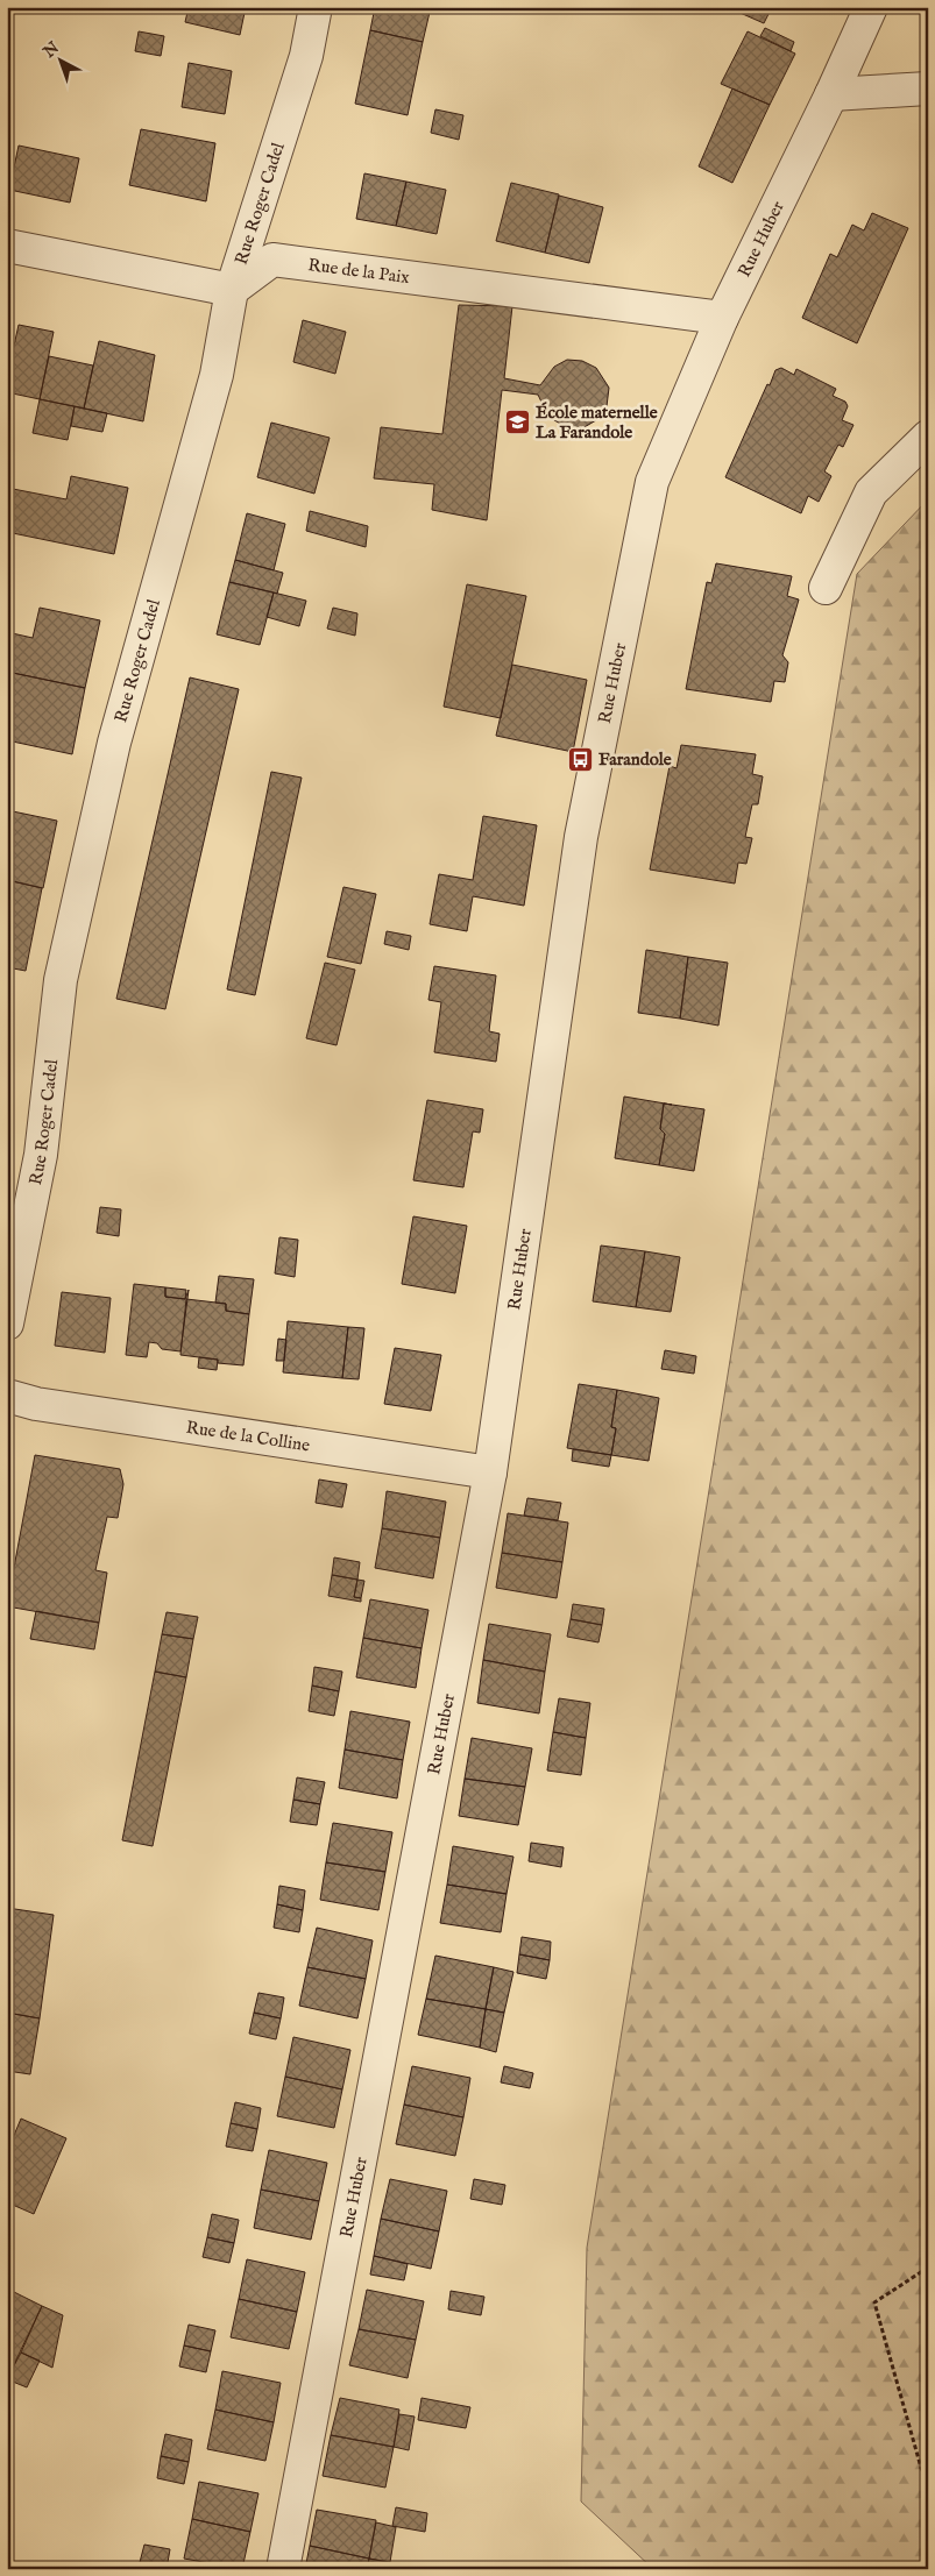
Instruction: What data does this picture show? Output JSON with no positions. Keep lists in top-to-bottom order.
{
  "streets": {
    "street": [
      "Rue Roger Cadel",
      "Rue Huber",
      "Rue de la Paix",
      "Rue de la Colline"
    ]
  },
  "crossings": [
    ["Rue Roger Cadel", "Rue de la Paix"],
    ["Rue Huber", "Rue de la Paix"],
    ["Rue Huber", "Rue de la Colline"]
  ],
  "places": {
    "school or university": ["École maternelle La Farandole"],
    "bus stop": ["Farandole"]
  },
  "north": "top left"
}
